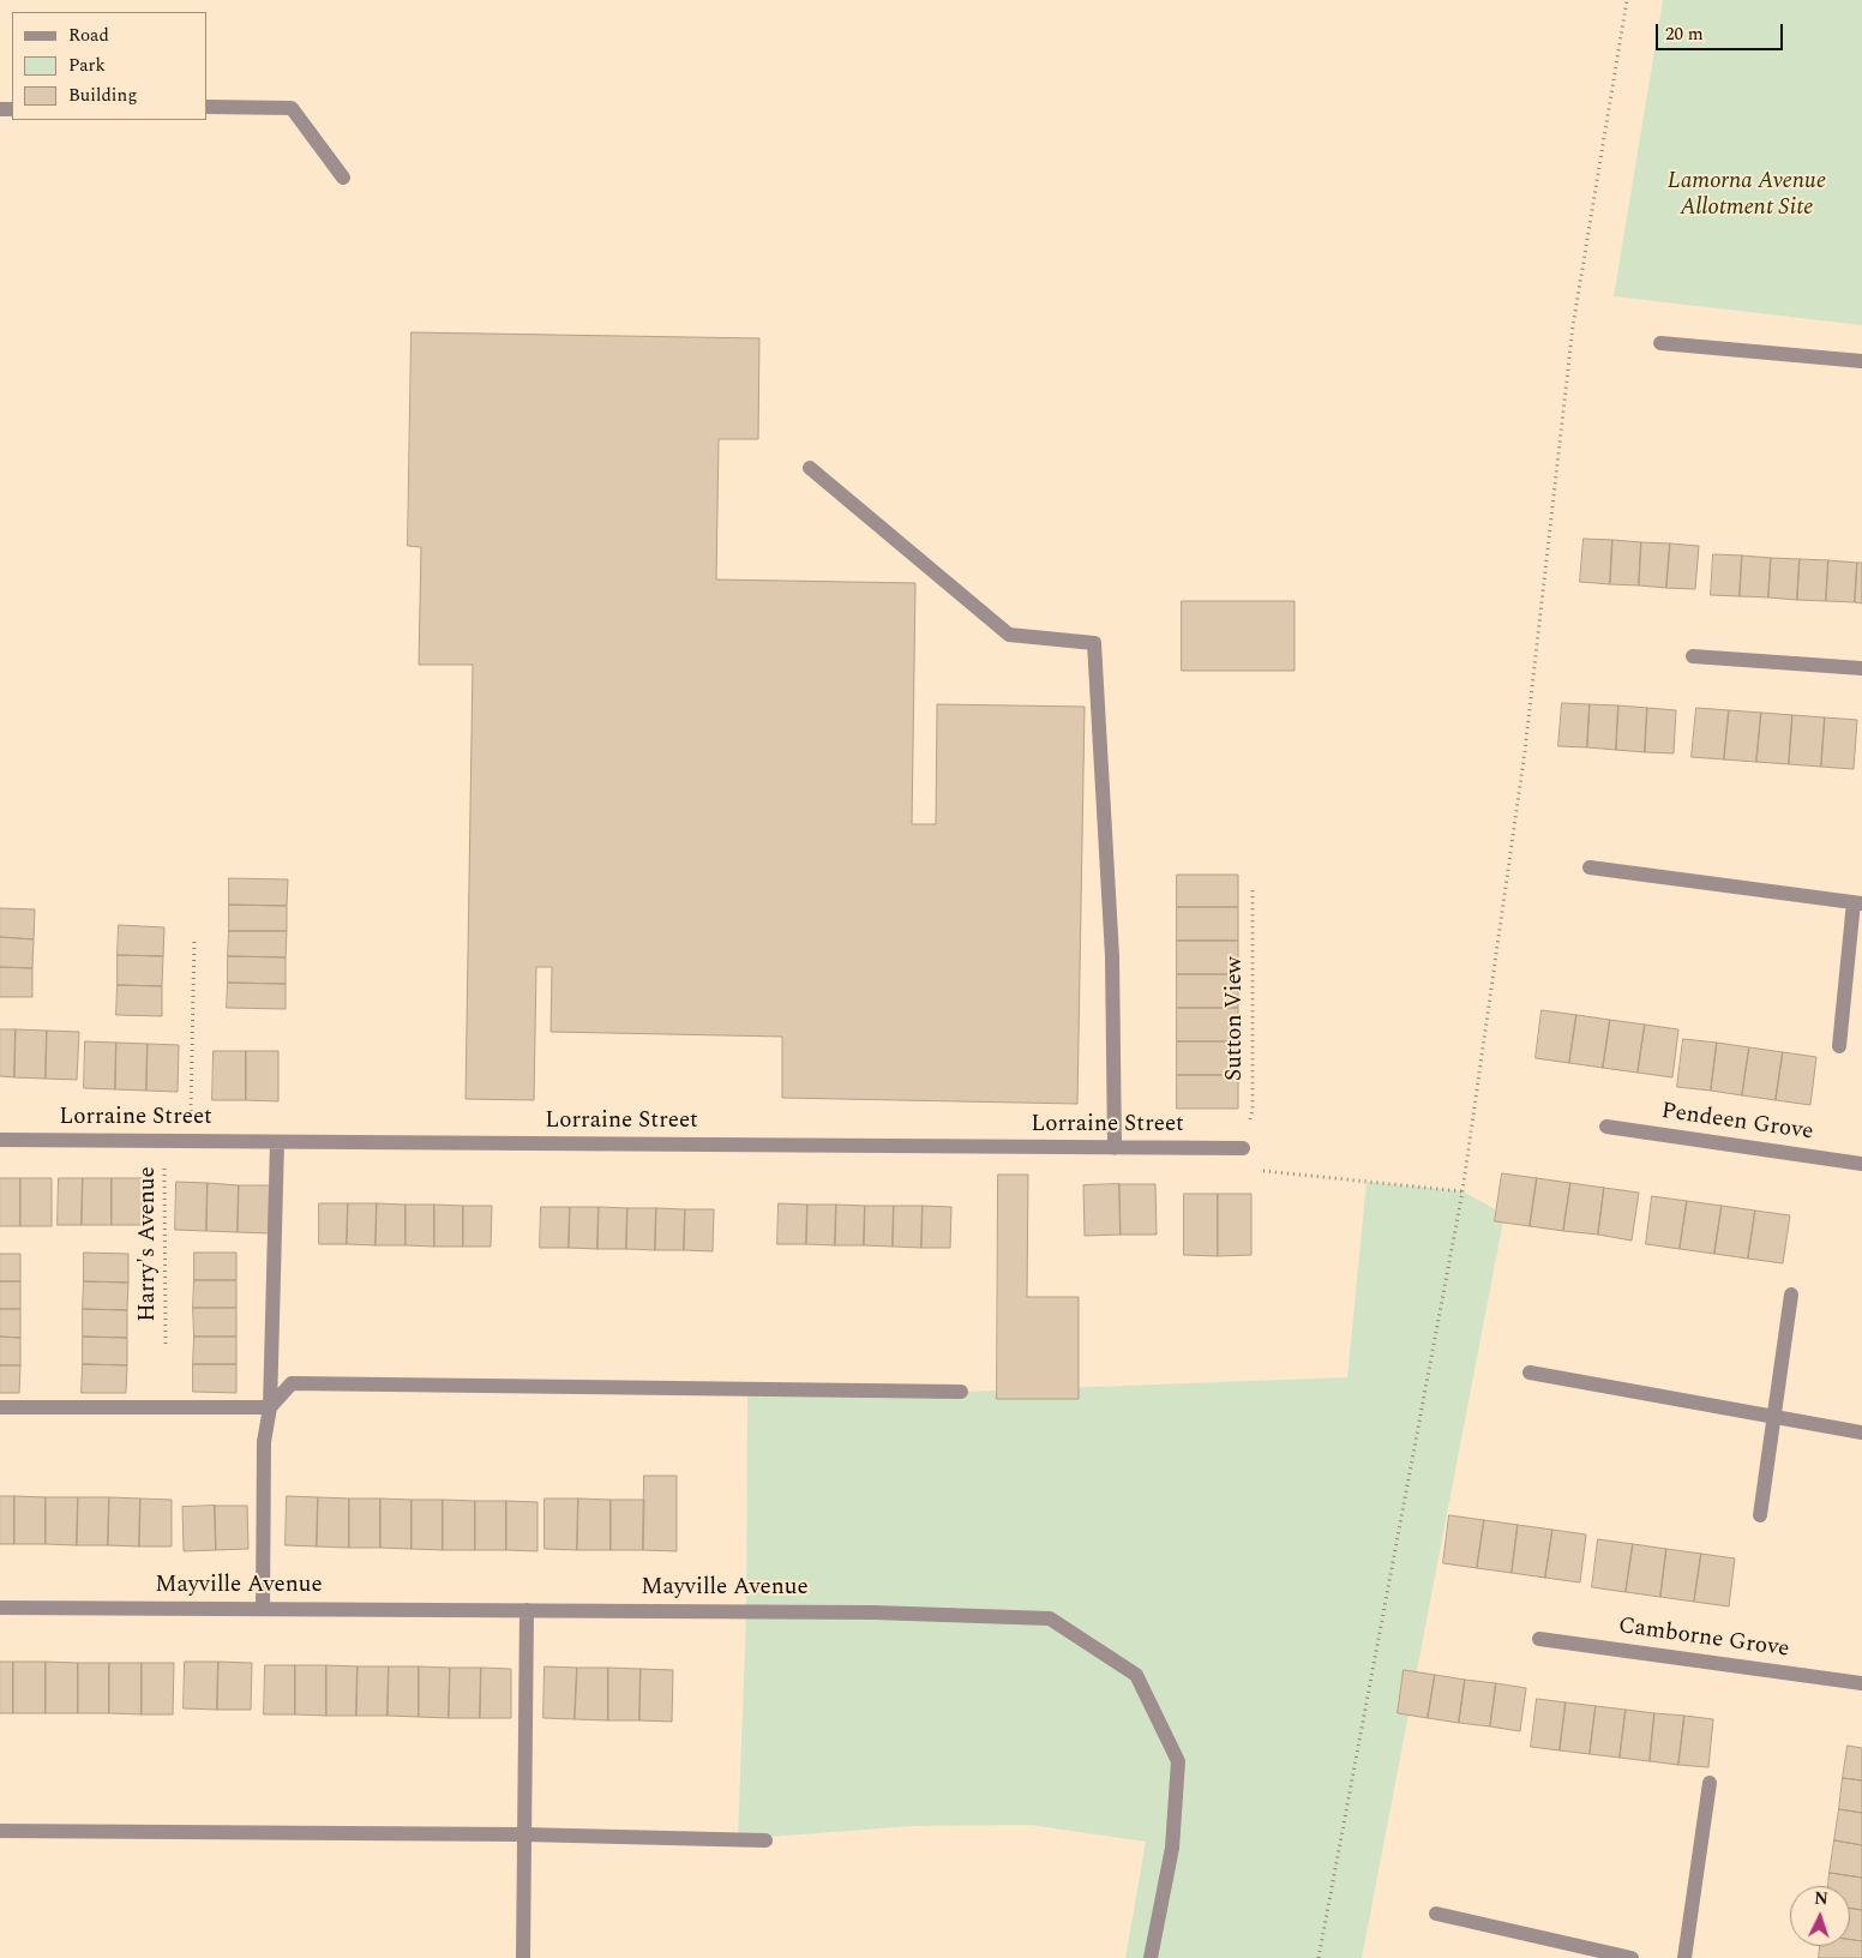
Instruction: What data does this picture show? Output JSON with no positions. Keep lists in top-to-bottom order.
{
  "streets": {
    "street": [
      "Lorraine Street",
      "Pendeen Grove",
      "Mayville Avenue",
      "Camborne Grove"
    ],
    "path": ["Sutton View", "Harry's Avenue"]
  },
  "crossings": [
    ["Sutton View", "Lorraine Street"],
    ["Lorraine Street", "Harry's Avenue"]
  ],
  "parks": ["Lamorna Avenue Allotment Site"],
  "legend": ["Road", "Park", "Building"],
  "scale_bar": "20 m",
  "north": "top"
}
